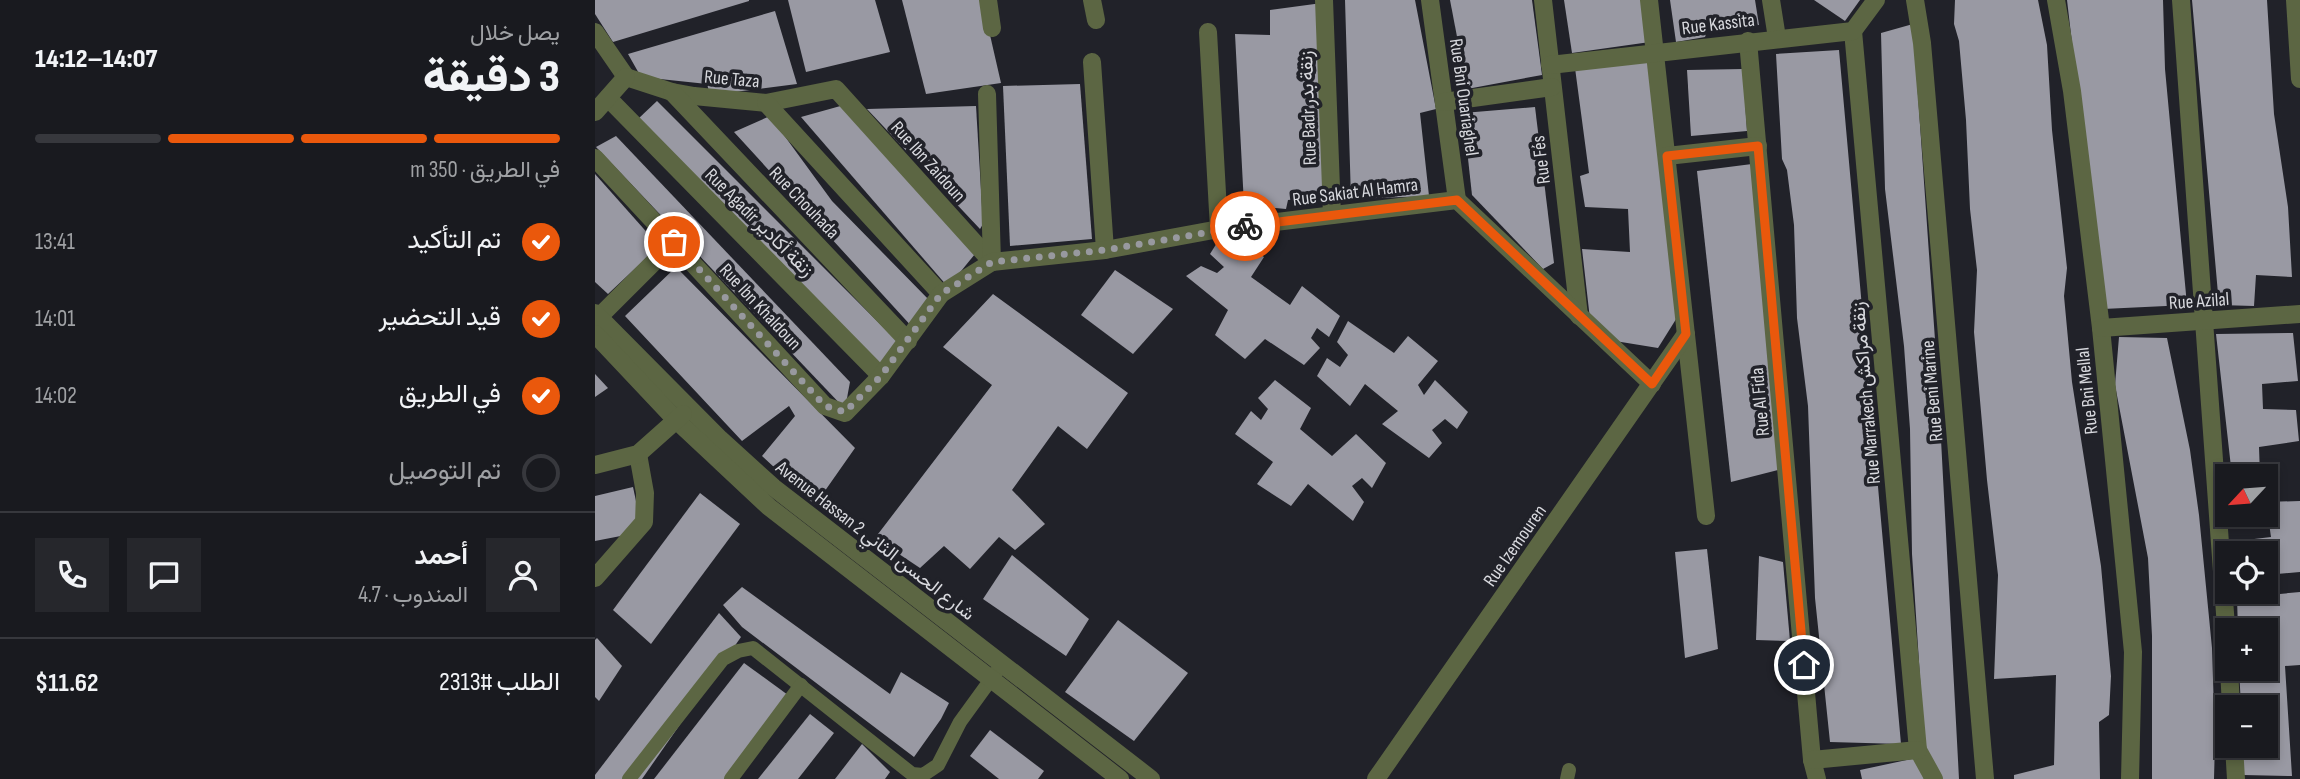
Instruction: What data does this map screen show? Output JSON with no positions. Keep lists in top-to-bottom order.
{
  "streets": {
    "street": [
      "Rue Kassita",
      "Rue Taza",
      "Rue Bni Ouariaghel",
      "Rue Badr زنقة بدر",
      "Rue Fés",
      "Rue Ibn Zaidoun",
      "Rue Sakiat Al Hamra",
      "Rue Chouhada",
      "Rue Agadir زنقة أكادير",
      "Rue Azilal",
      "Rue Ibn Khaldoun",
      "Rue Beni Marine",
      "Rue Bni Mellal",
      "Rue Marrakech زنقة مراكش",
      "Rue Al Fida",
      "Avenue Hassan 2 شارع الحسن الثاني",
      "Rue Izemouren"
    ]
  },
  "crossings": [
    ["Rue Kassita", "Rue Fés"],
    ["Rue Kassita", "Rue Marrakech زنقة مراكش"],
    ["Rue Kassita", "Rue Al Fida"],
    ["Rue Taza", "Rue Ibn Zaidoun"],
    ["Rue Taza", "Rue Chouhada"],
    ["Rue Bni Ouariaghel", "Rue Sakiat Al Hamra"],
    ["Rue Badr زنقة بدر", "Rue Sakiat Al Hamra"],
    ["Rue Ibn Zaidoun", "Rue Sakiat Al Hamra"],
    ["Rue Agadir زنقة أكادير", "Rue Ibn Khaldoun"],
    ["Rue Azilal", "Rue Bni Mellal"]
  ],
  "north": "bottom left",
  "page": {
    "heading": ["3 دقيقة", "يصل خلال", "14:07–14:12"],
    "panel": [
      "أحمد",
      "المندوب · 4.7",
      "الطلب #2313",
      "$11.62"
    ],
    "bar": "في الطريق · 350 m",
    "list": [
      ["تم التأكيد", "13:41"],
      ["قيد التحضير", "14:01"],
      ["في الطريق", "14:02"],
      "تم التوصيل"
    ],
    "map_buttons": ["+", "−"]
  }
}
